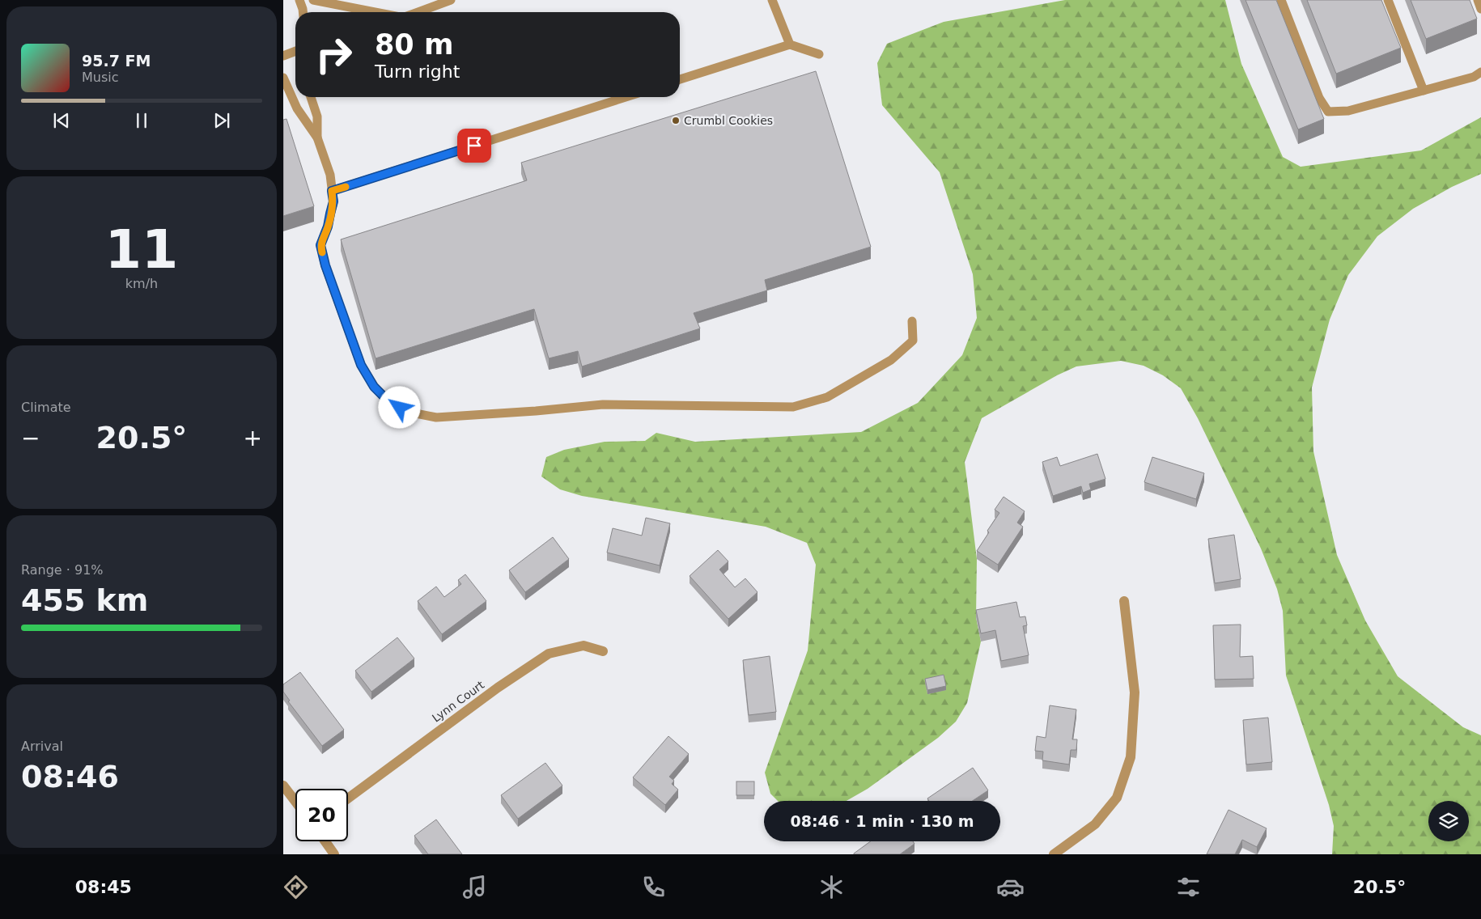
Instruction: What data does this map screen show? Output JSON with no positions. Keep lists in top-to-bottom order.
{
  "streets": {
    "street": ["Lynn Court"]
  },
  "places": ["Crumbl Cookies"],
  "page": {
    "turn": ["80 m", "Turn right"],
    "song": ["95.7 FM", "Music"],
    "tile": [
      ["11", "km/h"],
      "Climate",
      ["Range · 91%", "455 km"],
      ["Arrival", "08:46"]
    ],
    "heat": ["−", "20.5°", "+"],
    "limit": "20",
    "trip": "08:46 · 1 min · 130 m",
    "tabs": ["08:45", "20.5°"]
  }
}
